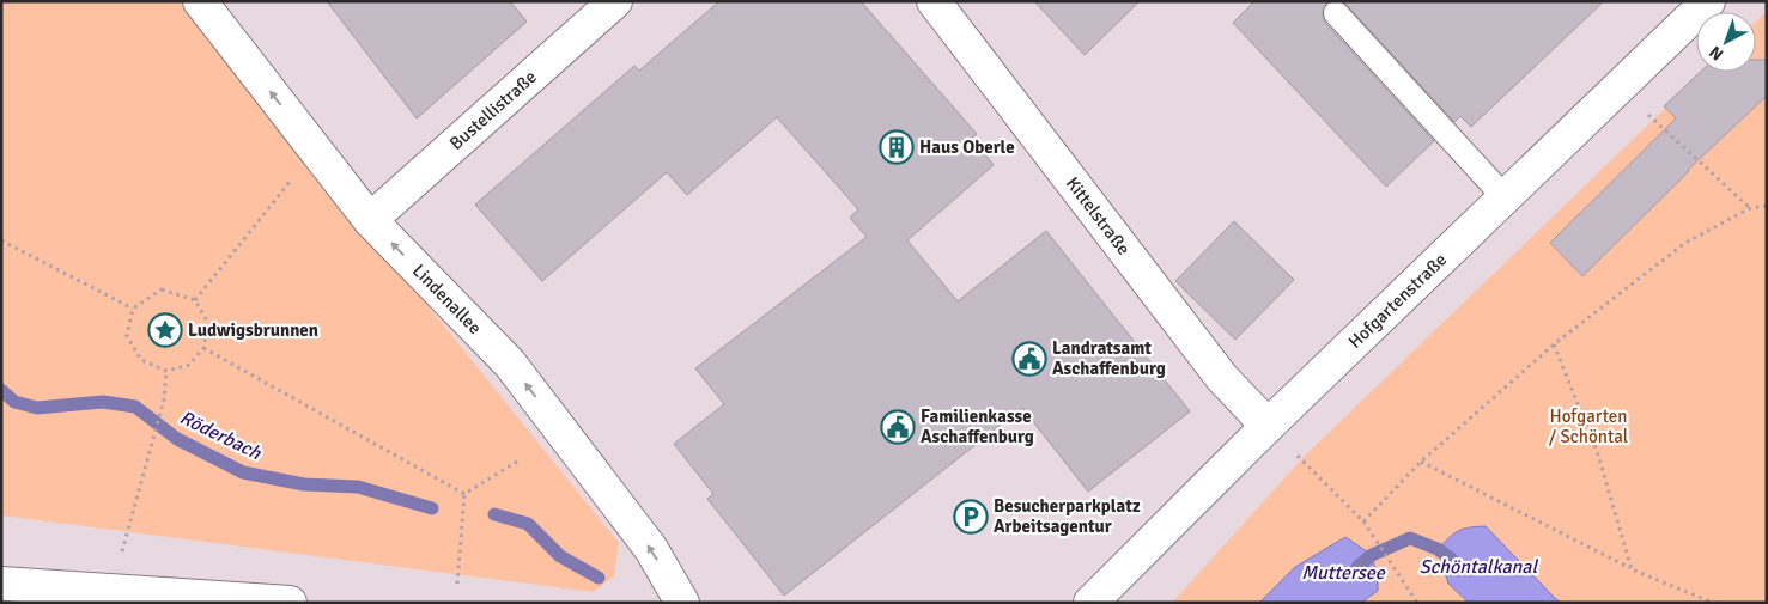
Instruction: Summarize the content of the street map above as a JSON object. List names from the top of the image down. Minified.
{"streets":{"street":["Bustellistraße","Kittelstraße","Lindenallee","Hofgartenstraße"]},"crossings":[["Bustellistraße","Lindenallee"],["Kittelstraße","Hofgartenstraße"]],"one_way":["Lindenallee"],"water":["Röderbach","Schöntalkanal","Muttersee"],"parks":["Hofgarten / Schöntal"],"places":{"building":["Haus Oberle"],"place":["Ludwigsbrunnen"],"public building":["Landratsamt Aschaffenburg","Familienkasse Aschaffenburg"],"parking":["Besucherparkplatz Arbeitsagentur"]},"north":"bottom left"}
